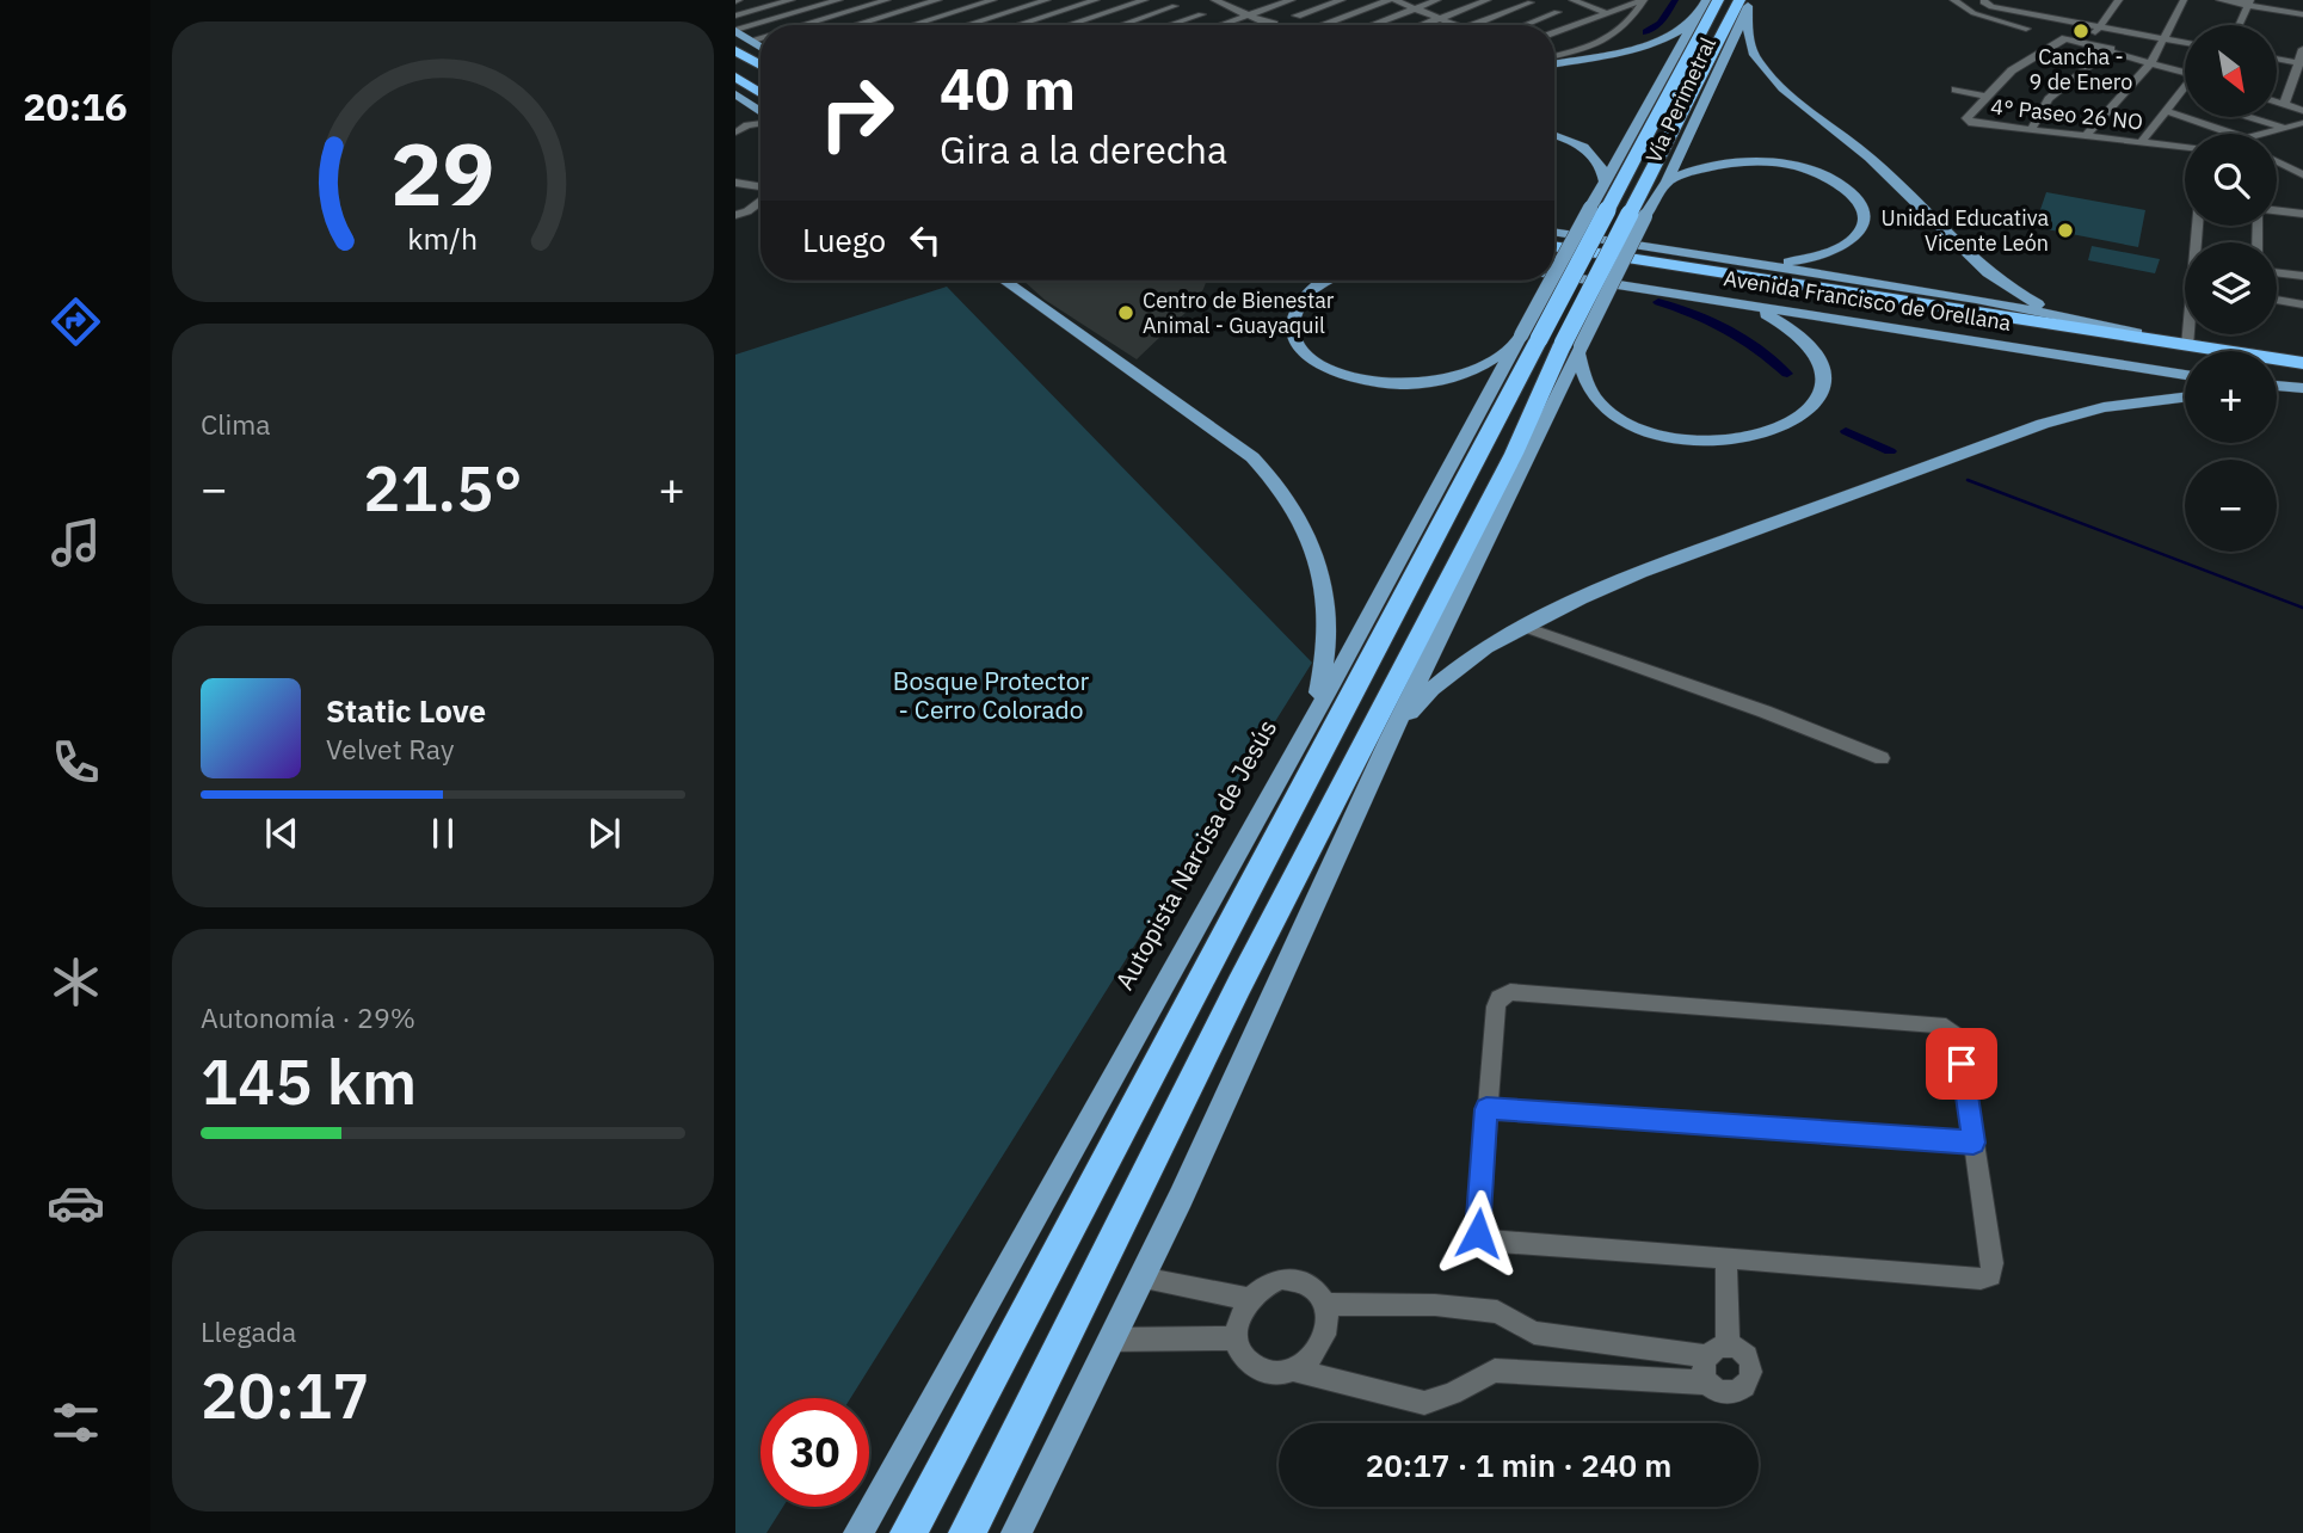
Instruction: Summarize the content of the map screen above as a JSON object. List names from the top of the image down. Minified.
{"streets":{"highway":["Vía Perimetral","Avenida Francisco de Orellana","Autopista Narcisa de Jesús"],"street":["4° Paseo 26 NO"]},"crossings":[["Vía Perimetral","Autopista Narcisa de Jesús"]],"parks":["Bosque Protector - Cerro Colorado"],"places":["Cancha - 9 de Enero","Unidad Educativa Vicente León","Centro de Bienestar Animal - Guayaquil"],"north":"bottom right","page":{"tabs":"20:16","map_buttons":["+","−"],"turn":["40 m","Gira a la derecha"],"then":"Luego","tile":["Clima",["Autonomía · 29%","145 km"],["Llegada","20:17"]],"heat":["−","21.5°","+"],"song":["Static Love","Velvet Ray"],"limit":"30","trip":"20:17 · 1 min · 240 m","gauge":["29","km/h"]}}
